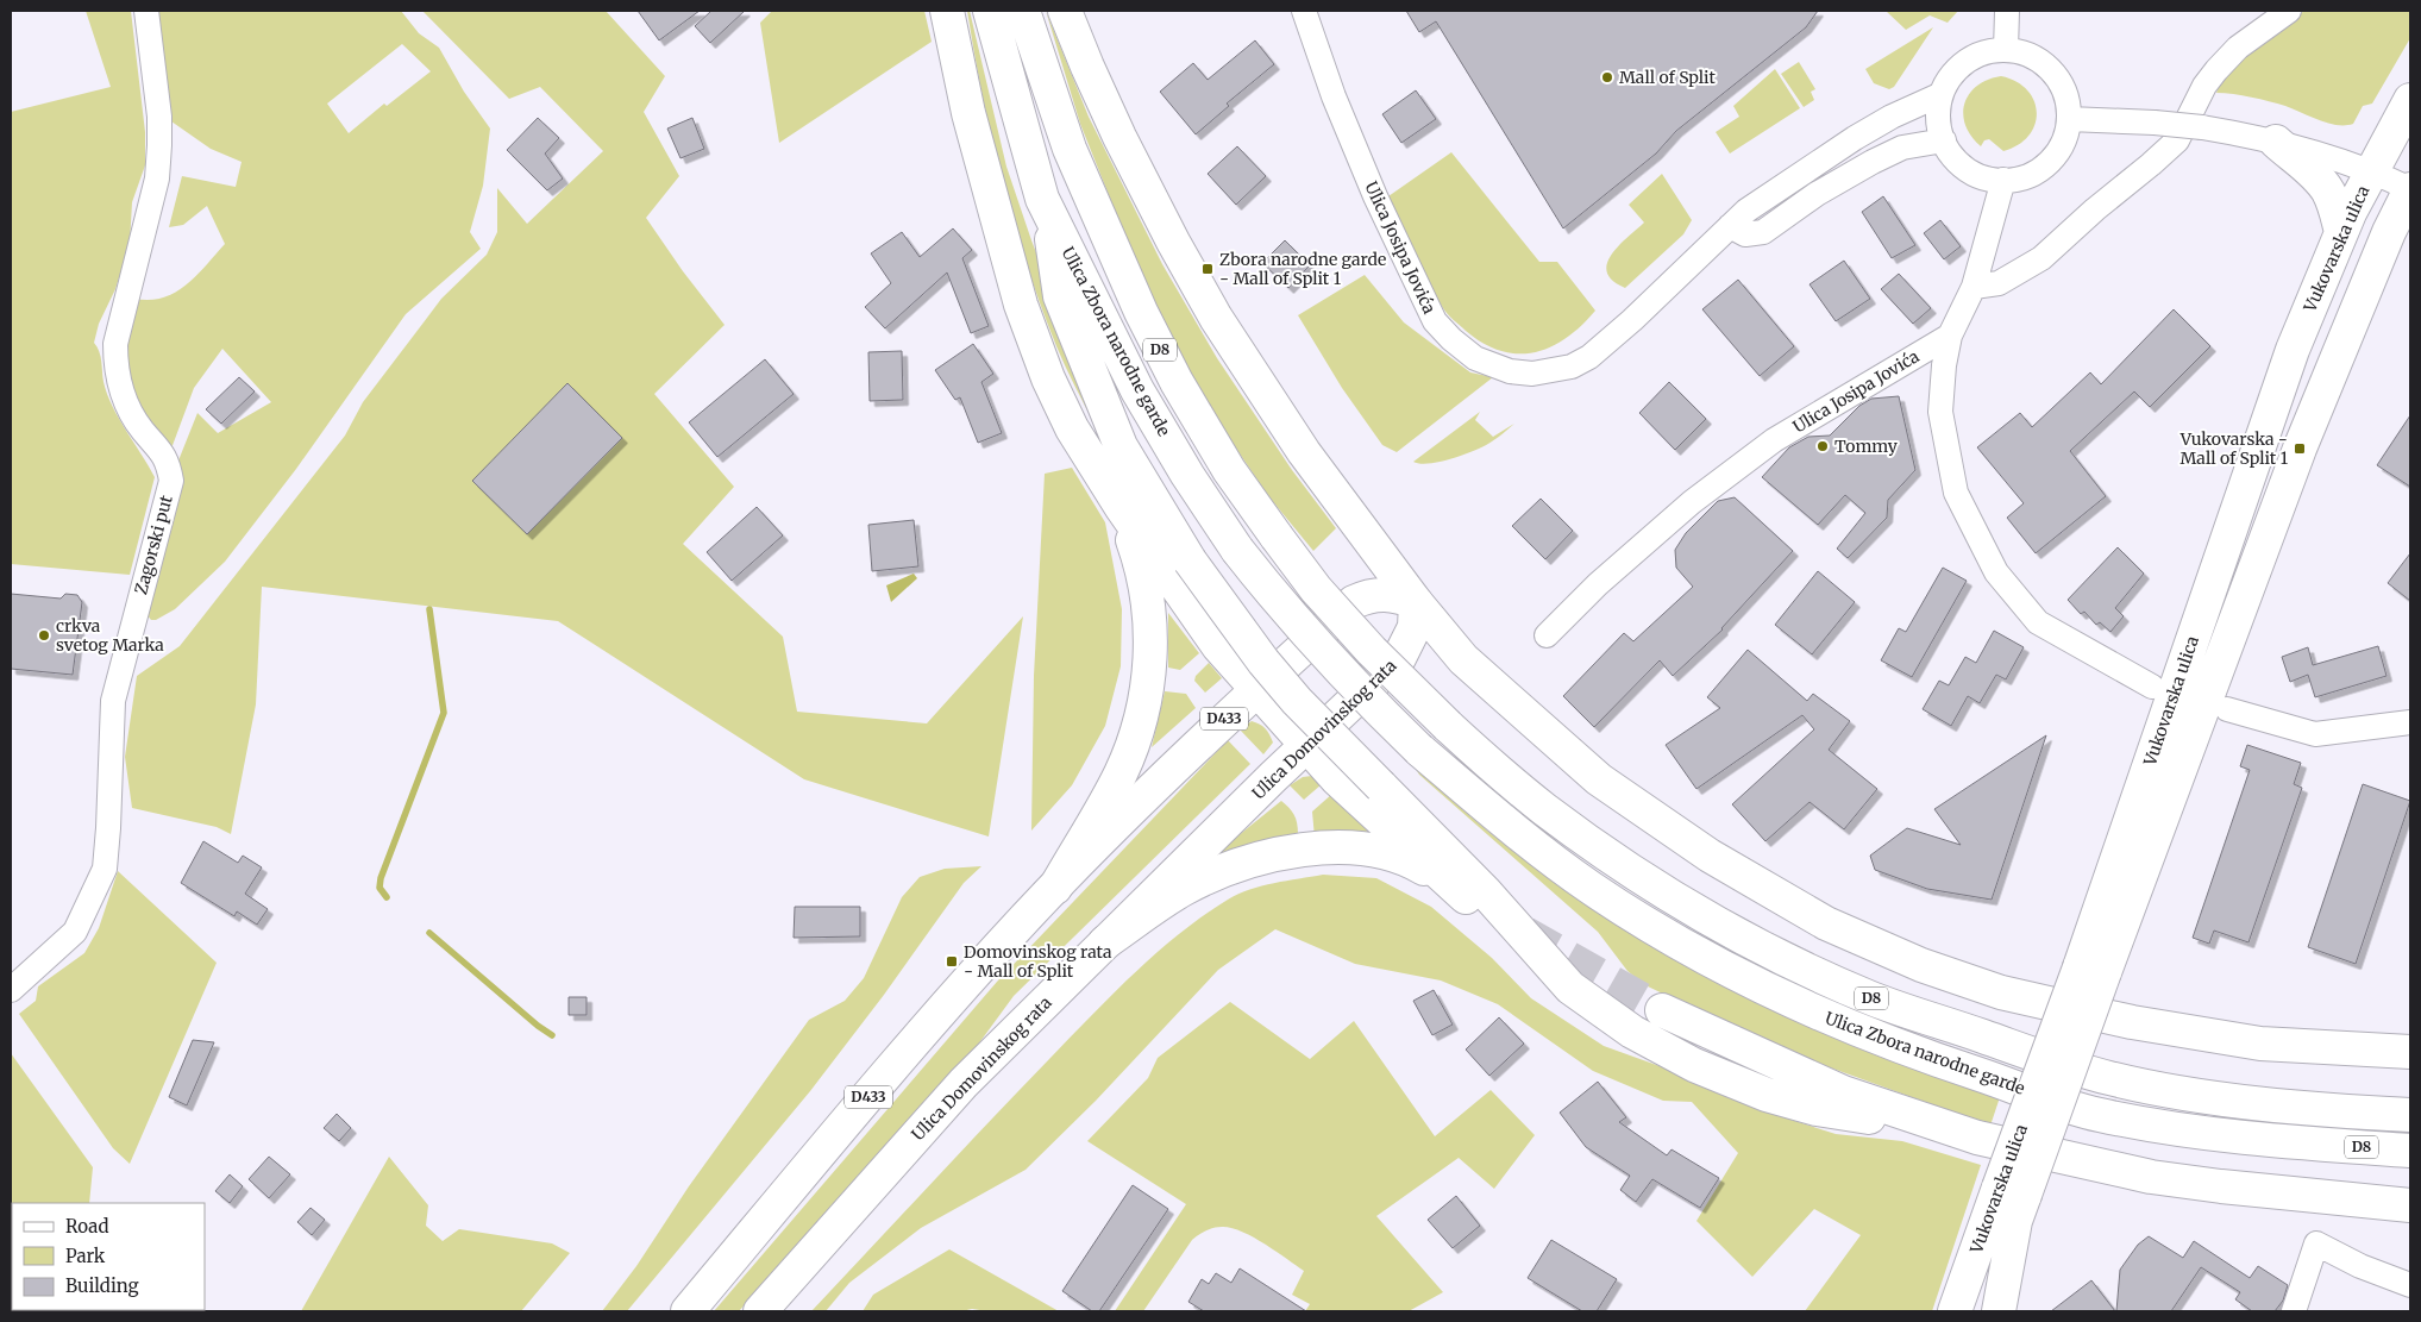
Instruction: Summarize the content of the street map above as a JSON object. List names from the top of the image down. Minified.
{"streets":{"main road":["Vukovarska ulica","Ulica Zbora narodne garde","D8","D433","Ulica Domovinskog rata"],"street":["Ulica Josipa Jovića","Zagorski put"]},"crossings":[["D433","Ulica Domovinskog rata"]],"places":{"other":["Mall of Split","Tommy","crkva svetog Marka"],"transit":["Zbora narodne garde - Mall of Split 1","Vukovarska - Mall of Split 1","Domovinskog rata - Mall of Split"]},"legend":["Road","Park","Building"]}
